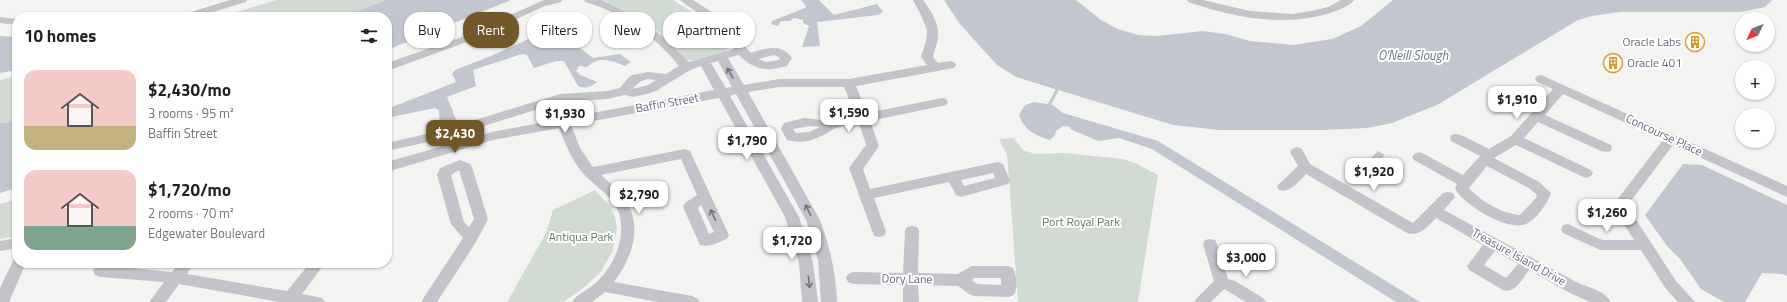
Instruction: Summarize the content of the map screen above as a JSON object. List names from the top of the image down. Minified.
{"streets":{"street":["Baffin Street","Concourse Place","Treasure Island Drive","Dory Lane"]},"water":["O'Neill Slough"],"parks":["Port Royal Park","Antiqua Park"],"places":{"building":["Oracle Labs","Oracle 401"]},"north":"bottom left","page":{"map_buttons":["+","−"],"chip":["Buy","Rent","Filters","New","Apartment"],"heading":"10 homes","list":[{"name":"$2,430/mo","note":"3 rooms · 95 m² · Baffin Street"},{"name":"$1,720/mo","note":"2 rooms · 70 m² · Edgewater Boulevard"}],"price":["$1,910","$1,590","$1,930","$2,430","$1,790","$1,920","$2,790","$1,260","$1,720","$3,000"]}}
